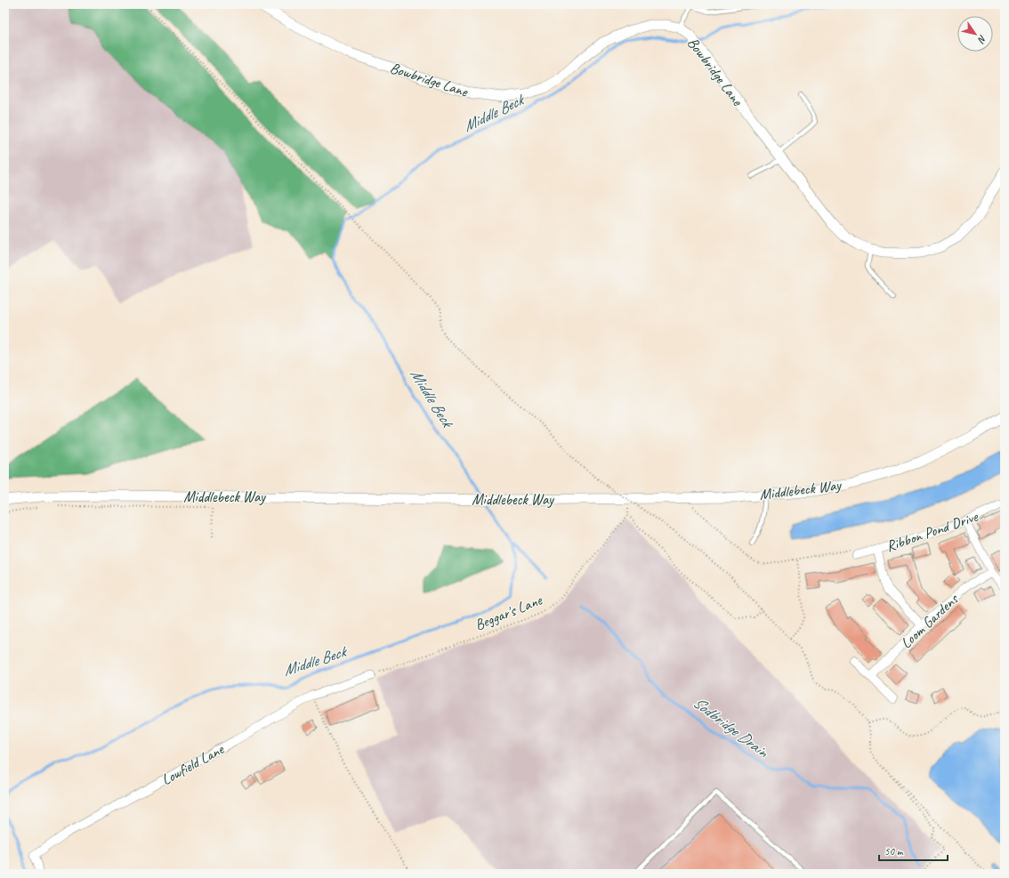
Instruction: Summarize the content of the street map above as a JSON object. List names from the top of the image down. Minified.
{"streets":{"street":["Bowbridge Lane","Middlebeck Way","Ribbon Pond Drive","Loom Gardens","Lowfield Lane"],"path":["Beggar's Lane"]},"crossings":[["Beggar's Lane","Lowfield Lane"]],"water":["Middle Beck","Sodbridge Drain"],"scale_bar":"50 m","north":"bottom right"}
